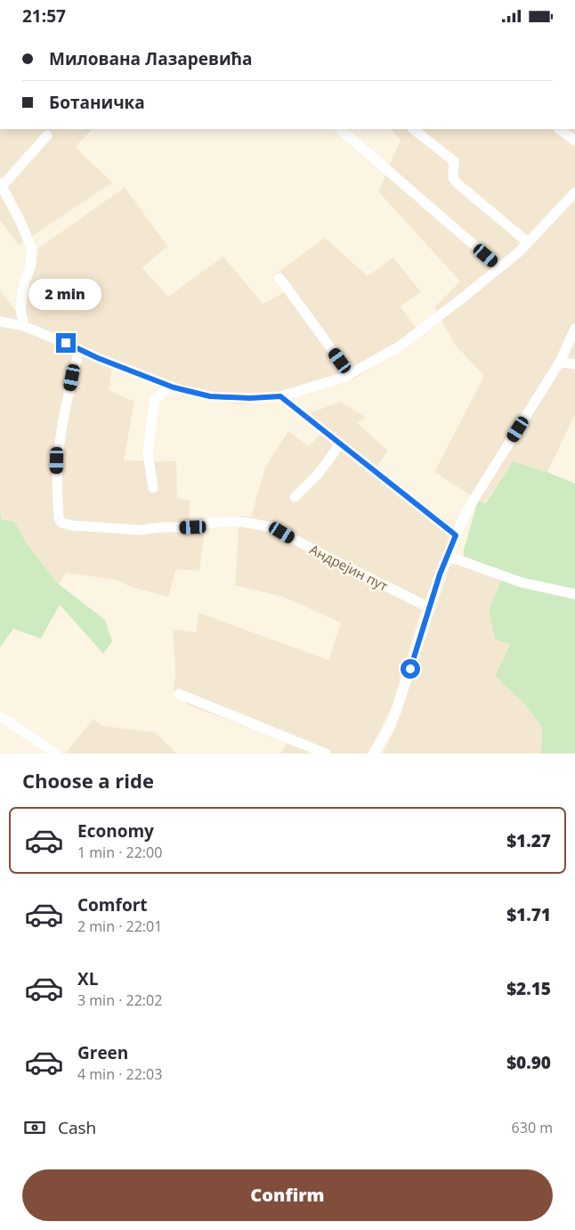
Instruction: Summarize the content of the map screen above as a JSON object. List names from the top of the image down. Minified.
{"streets":{"street":["Андрејин пут"]},"page":{"status":"21:57","banner":["Милована Лазаревића","Ботаничка"],"bubble":"2 min","heading":"Choose a ride","list":[{"name":"Economy","note":"1 min · 22:00","value":"$1.27"},{"name":"Comfort","note":"2 min · 22:01","value":"$1.71"},{"name":"XL","note":"3 min · 22:02","value":"$2.15"},{"name":"Green","note":"4 min · 22:03","value":"$0.90"}],"pay":["Cash","630 m"],"buttons":"Confirm"}}
